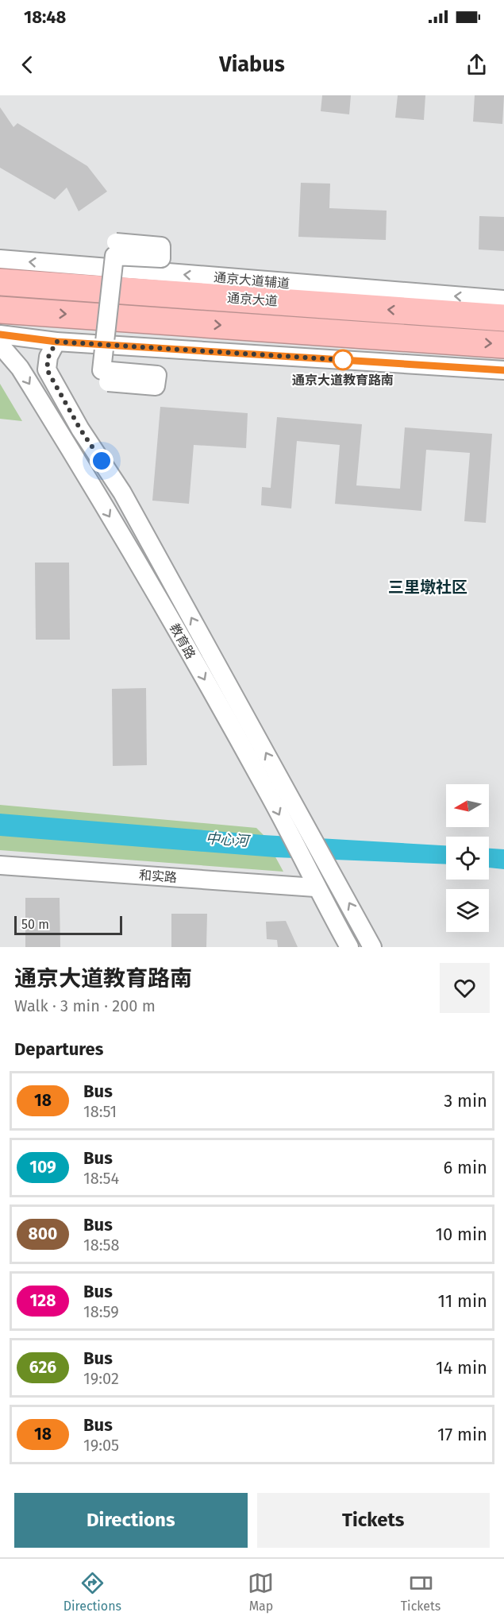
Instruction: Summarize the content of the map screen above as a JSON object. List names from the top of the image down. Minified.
{"streets":{"highway":["通京大道"],"street":["通京大道辅道","教育路","和实路"]},"crossings":[["教育路","和实路"]],"districts":["三里墩社区"],"water":["中心河"],"places":["通京大道教育路南"],"lines":["bus line 18"],"scale_bar":"50 m","north":"left","page":{"status":"18:48","header":"Viabus","scale":"50 m","heading":[["通京大道教育路南","Walk · 3 min · 200 m"],"Departures"],"list":[{"mark":"18","name":"Bus","note":"18:51","value":"3 min"},{"mark":"109","name":"Bus","note":"18:54","value":"6 min"},{"mark":"800","name":"Bus","note":"18:58","value":"10 min"},{"mark":"128","name":"Bus","note":"18:59","value":"11 min"},{"mark":"626","name":"Bus","note":"19:02","value":"14 min"},{"mark":"18","name":"Bus","note":"19:05","value":"17 min"}],"buttons":["Directions","Tickets"],"tabs":["Directions","Map","Tickets"]}}
